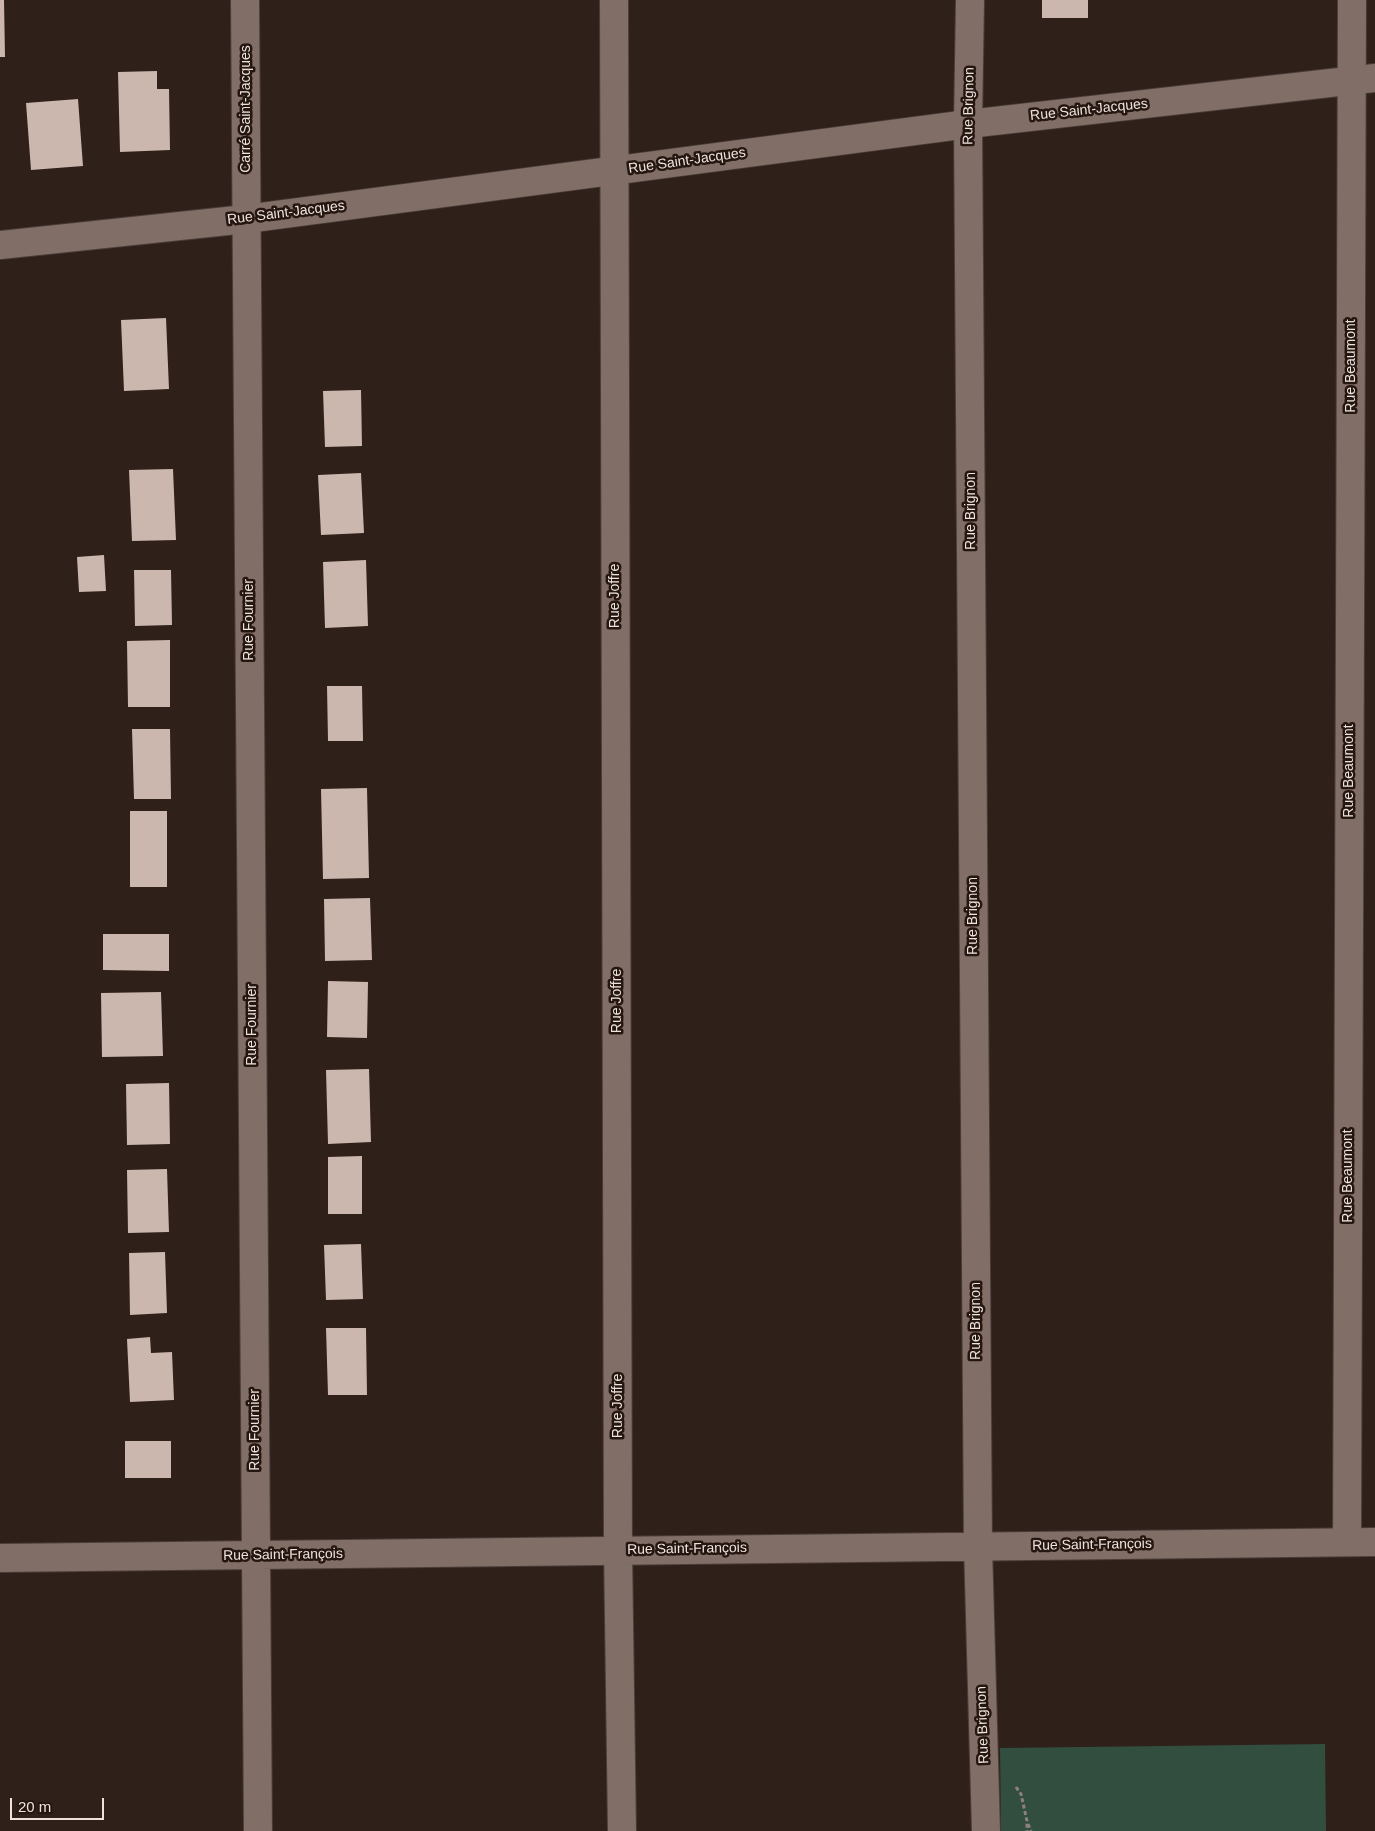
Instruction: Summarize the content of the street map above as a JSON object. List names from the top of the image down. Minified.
{"streets":{"street":["Rue Brignon","Carré Saint-Jacques","Rue Saint-Jacques","Rue Beaumont","Rue Joffre","Rue Fournier","Rue Saint-François"]},"crossings":[["Rue Brignon","Rue Saint-Jacques"],["Rue Brignon","Rue Saint-François"],["Carré Saint-Jacques","Rue Saint-Jacques"],["Carré Saint-Jacques","Rue Fournier"],["Rue Saint-Jacques","Rue Beaumont"],["Rue Saint-Jacques","Rue Joffre"],["Rue Saint-Jacques","Rue Fournier"],["Rue Beaumont","Rue Saint-François"],["Rue Joffre","Rue Saint-François"],["Rue Fournier","Rue Saint-François"]],"scale_bar":"20 m"}
